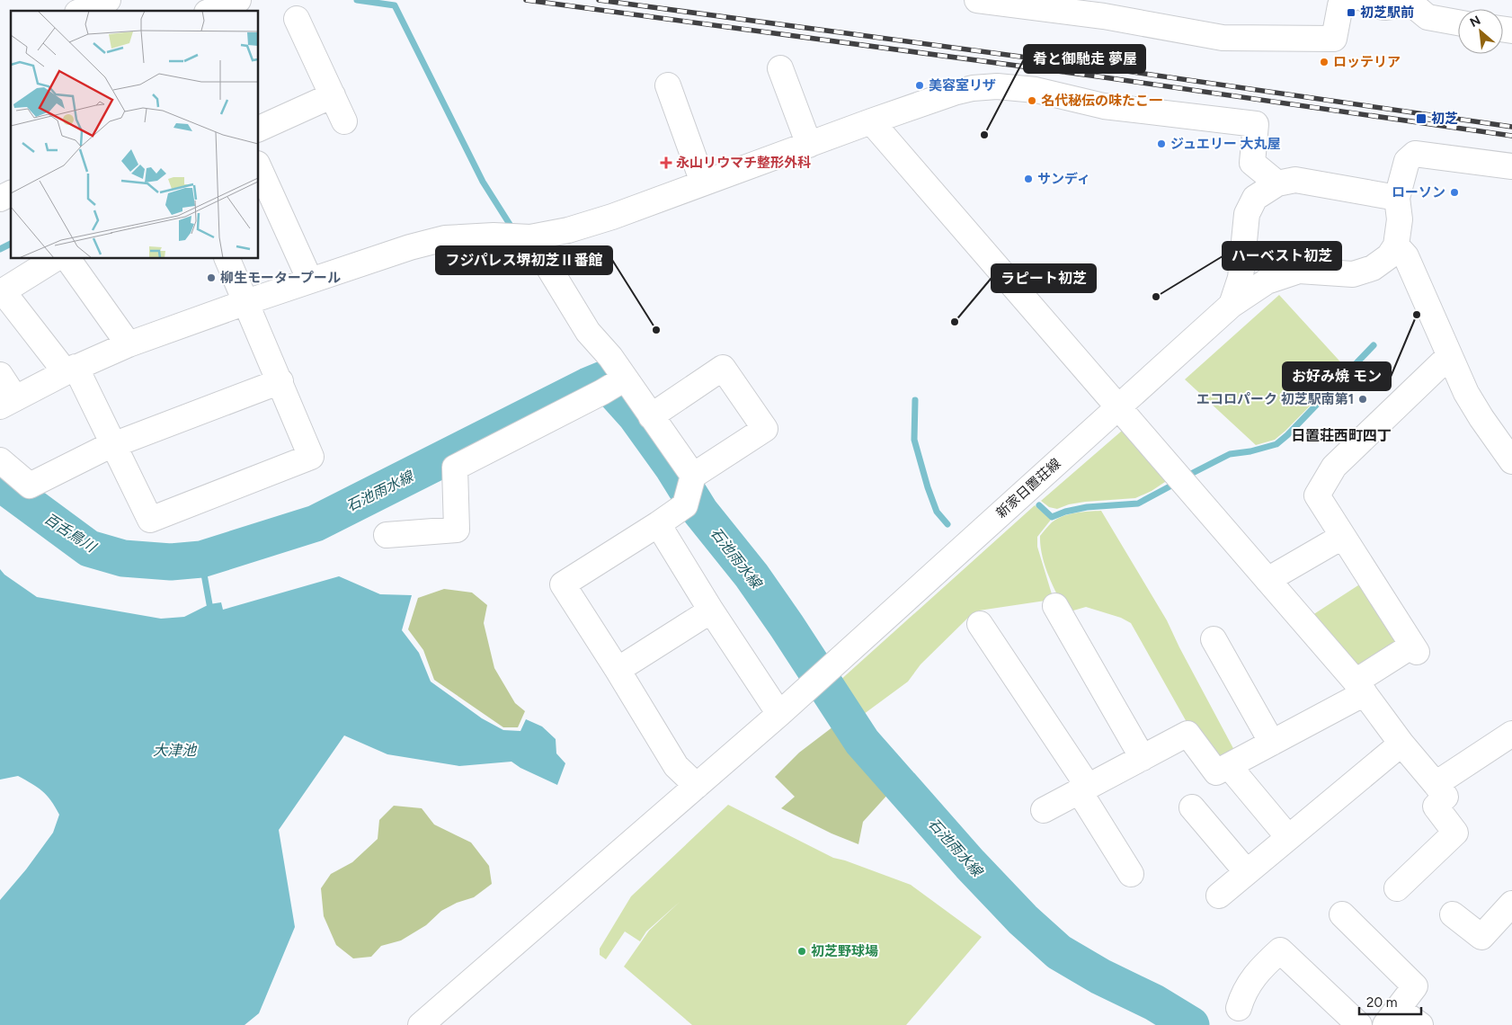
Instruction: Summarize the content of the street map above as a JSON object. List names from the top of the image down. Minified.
{"streets":{"street":["新家日置荘線"]},"districts":["日置荘西町四丁"],"water":["石池雨水線","百舌鳥川","大津池"],"places":{"transit":["初芝駅前","初芝"],"other":["ロッテリア","美容室リザ","名代秘伝の味たこ一","肴と御馳走 夢屋","ジュエリー 大丸屋","サンディ","ローソン","柳生モータープール","ハーベスト初芝","お好み焼 モン","ラピート初芝","フジパレス堺初芝Ⅱ番館","エコロパーク 初芝駅南第1","初芝野球場"],"health":["永山リウマチ整形外科"]},"scale_bar":"20 m","north":"top left"}
